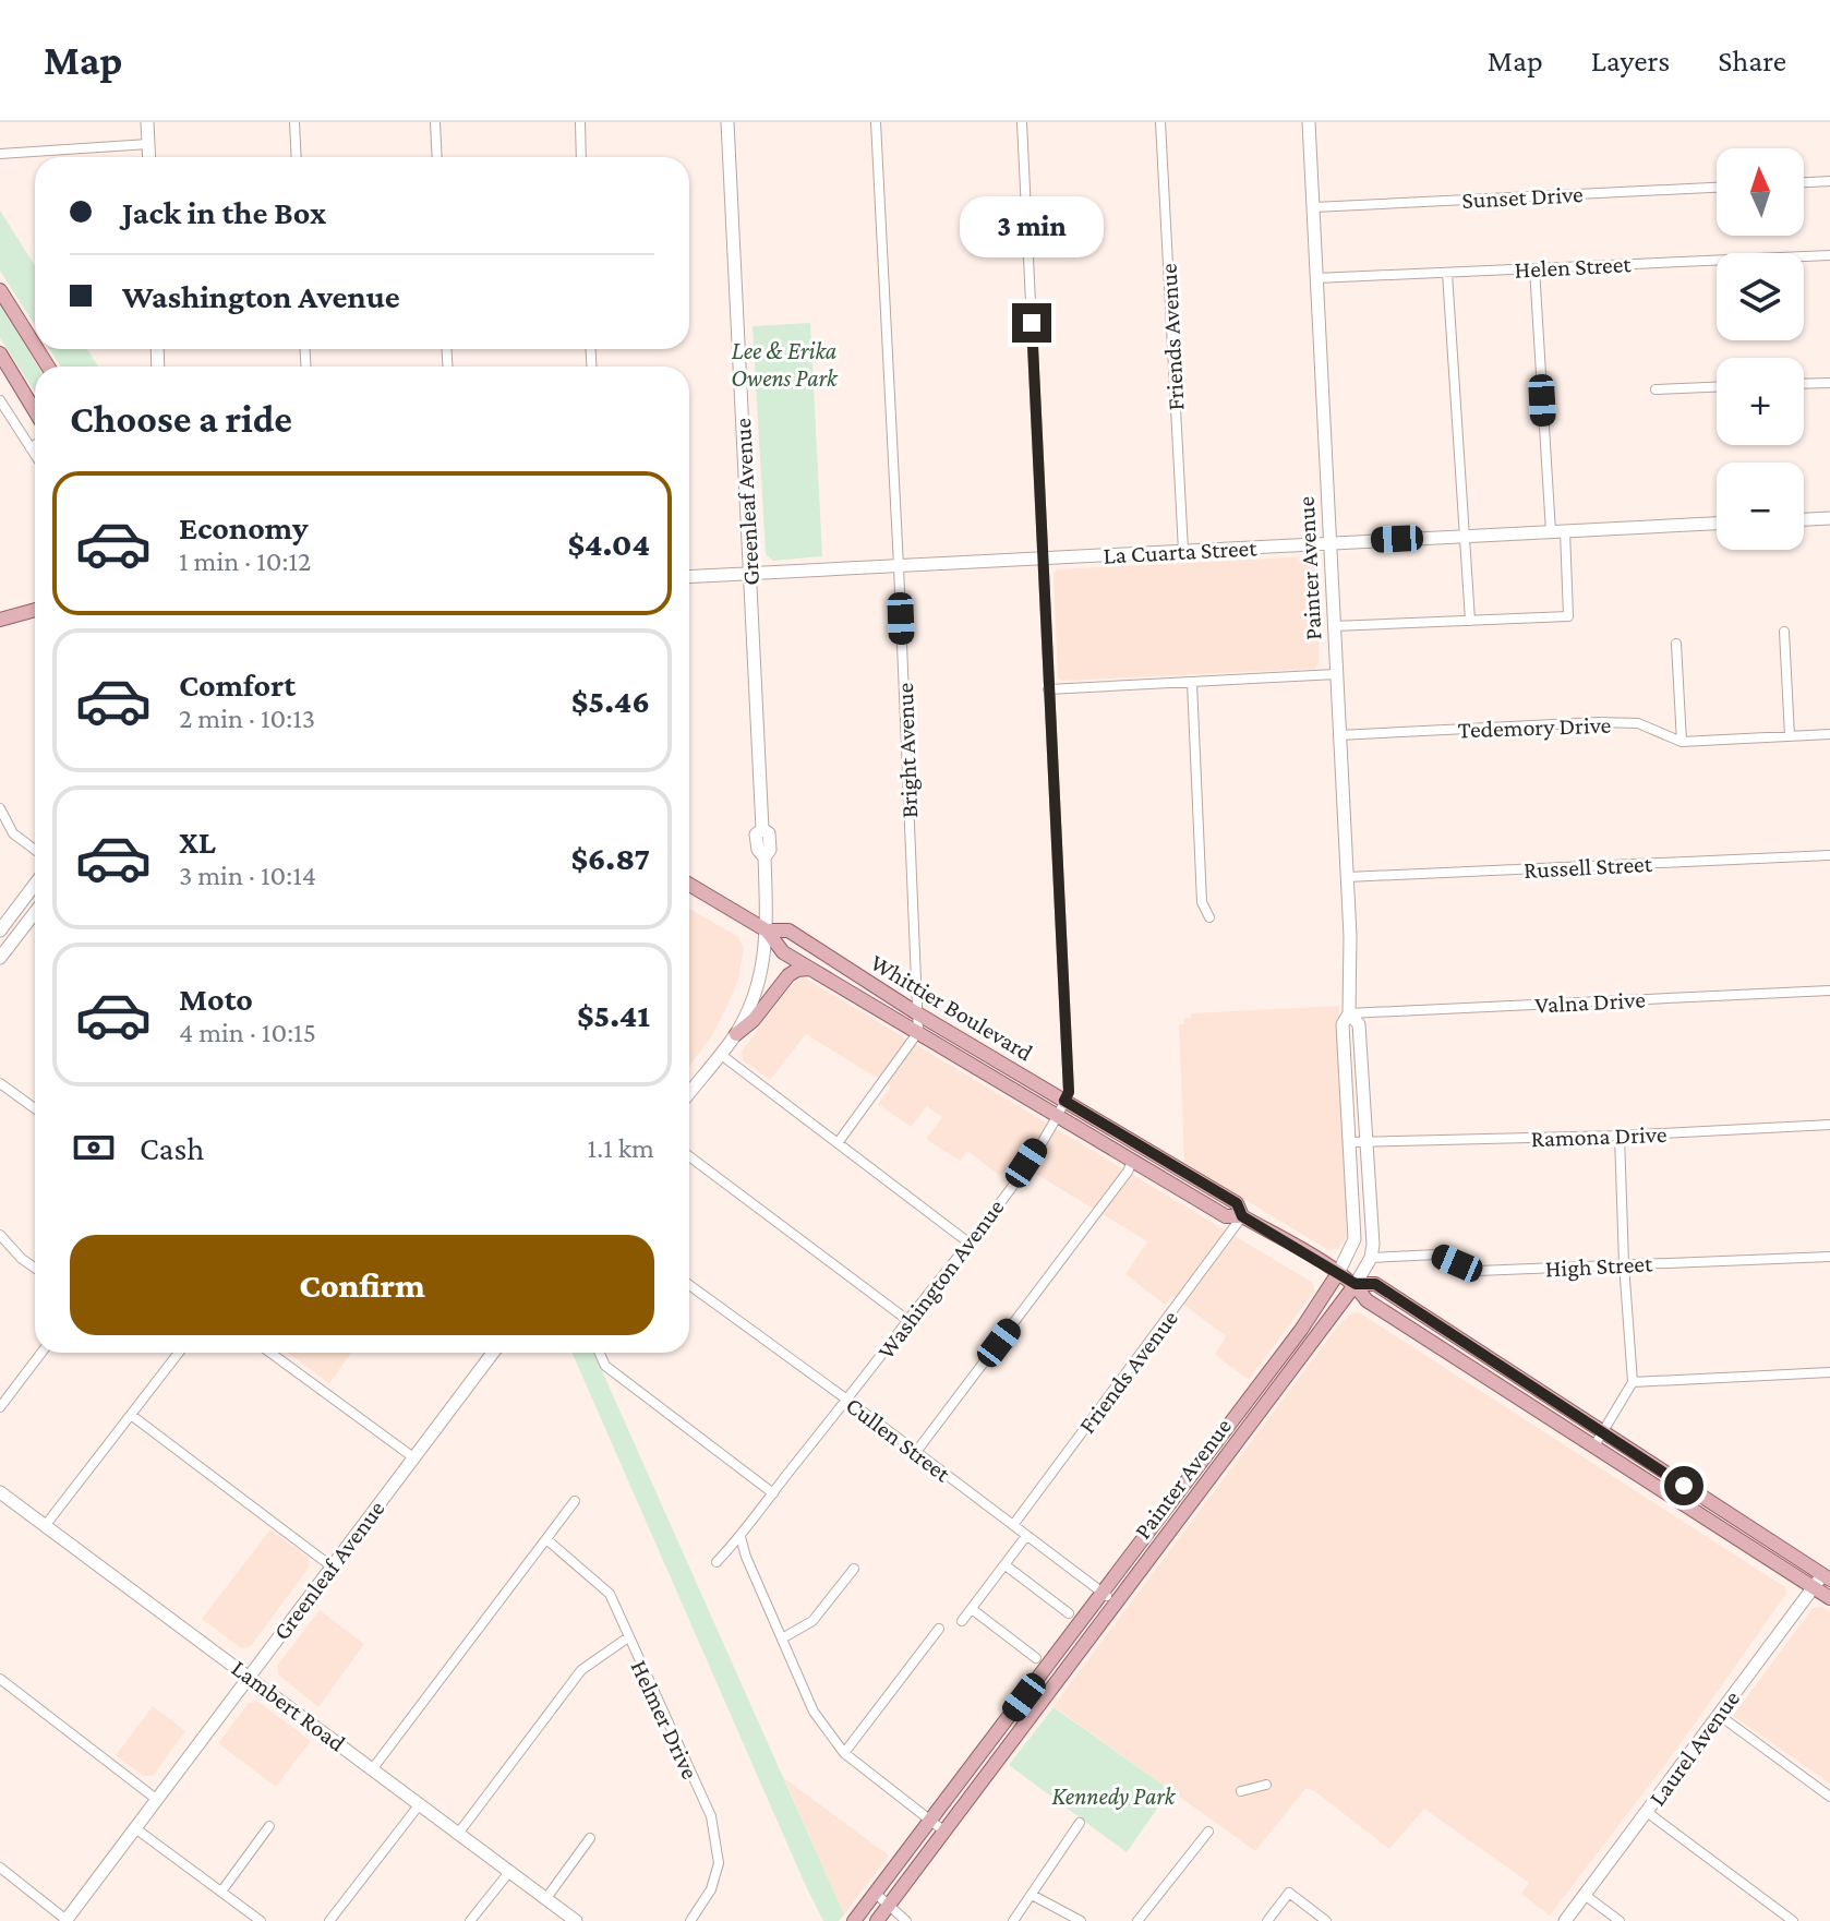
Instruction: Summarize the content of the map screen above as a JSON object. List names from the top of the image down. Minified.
{"streets":{"main road":["Painter Avenue","Whittier Boulevard"],"street":["Sunset Drive","Helen Street","Friends Avenue","Greenleaf Avenue","La Cuarta Street","Tedemory Drive","Bright Avenue","Russell Street","Valna Drive","Ramona Drive","High Street","Washington Avenue","Cullen Street","Lambert Road","Helmer Drive","Laurel Avenue"]},"crossings":[["Sunset Drive","Painter Avenue"],["Helen Street","Painter Avenue"],["Friends Avenue","La Cuarta Street"],["Friends Avenue","Whittier Boulevard"],["Friends Avenue","Cullen Street"],["Greenleaf Avenue","La Cuarta Street"],["Greenleaf Avenue","Whittier Boulevard"],["Greenleaf Avenue","Lambert Road"],["La Cuarta Street","Painter Avenue"],["La Cuarta Street","Bright Avenue"],["La Cuarta Street","Washington Avenue"],["Painter Avenue","Tedemory Drive"],["Painter Avenue","Russell Street"],["Painter Avenue","Valna Drive"],["Painter Avenue","Whittier Boulevard"],["Painter Avenue","Ramona Drive"],["Painter Avenue","High Street"],["Painter Avenue","Cullen Street"],["Bright Avenue","Whittier Boulevard"],["Whittier Boulevard","Washington Avenue"],["Whittier Boulevard","Laurel Avenue"],["Washington Avenue","Cullen Street"]],"parks":["Lee & Erika Owens Park","Kennedy Park"],"north":"top","page":{"header":"Map","nav":["Map","Layers","Share"],"map_buttons":["+","−"],"banner":["Jack in the Box","Washington Avenue"],"bubble":"3 min","heading":"Choose a ride","list":[{"name":"Economy","note":"1 min · 10:12","value":"$4.04"},{"name":"Comfort","note":"2 min · 10:13","value":"$5.46"},{"name":"XL","note":"3 min · 10:14","value":"$6.87"},{"name":"Moto","note":"4 min · 10:15","value":"$5.41"}],"pay":["Cash","1.1 km"],"buttons":"Confirm"}}
